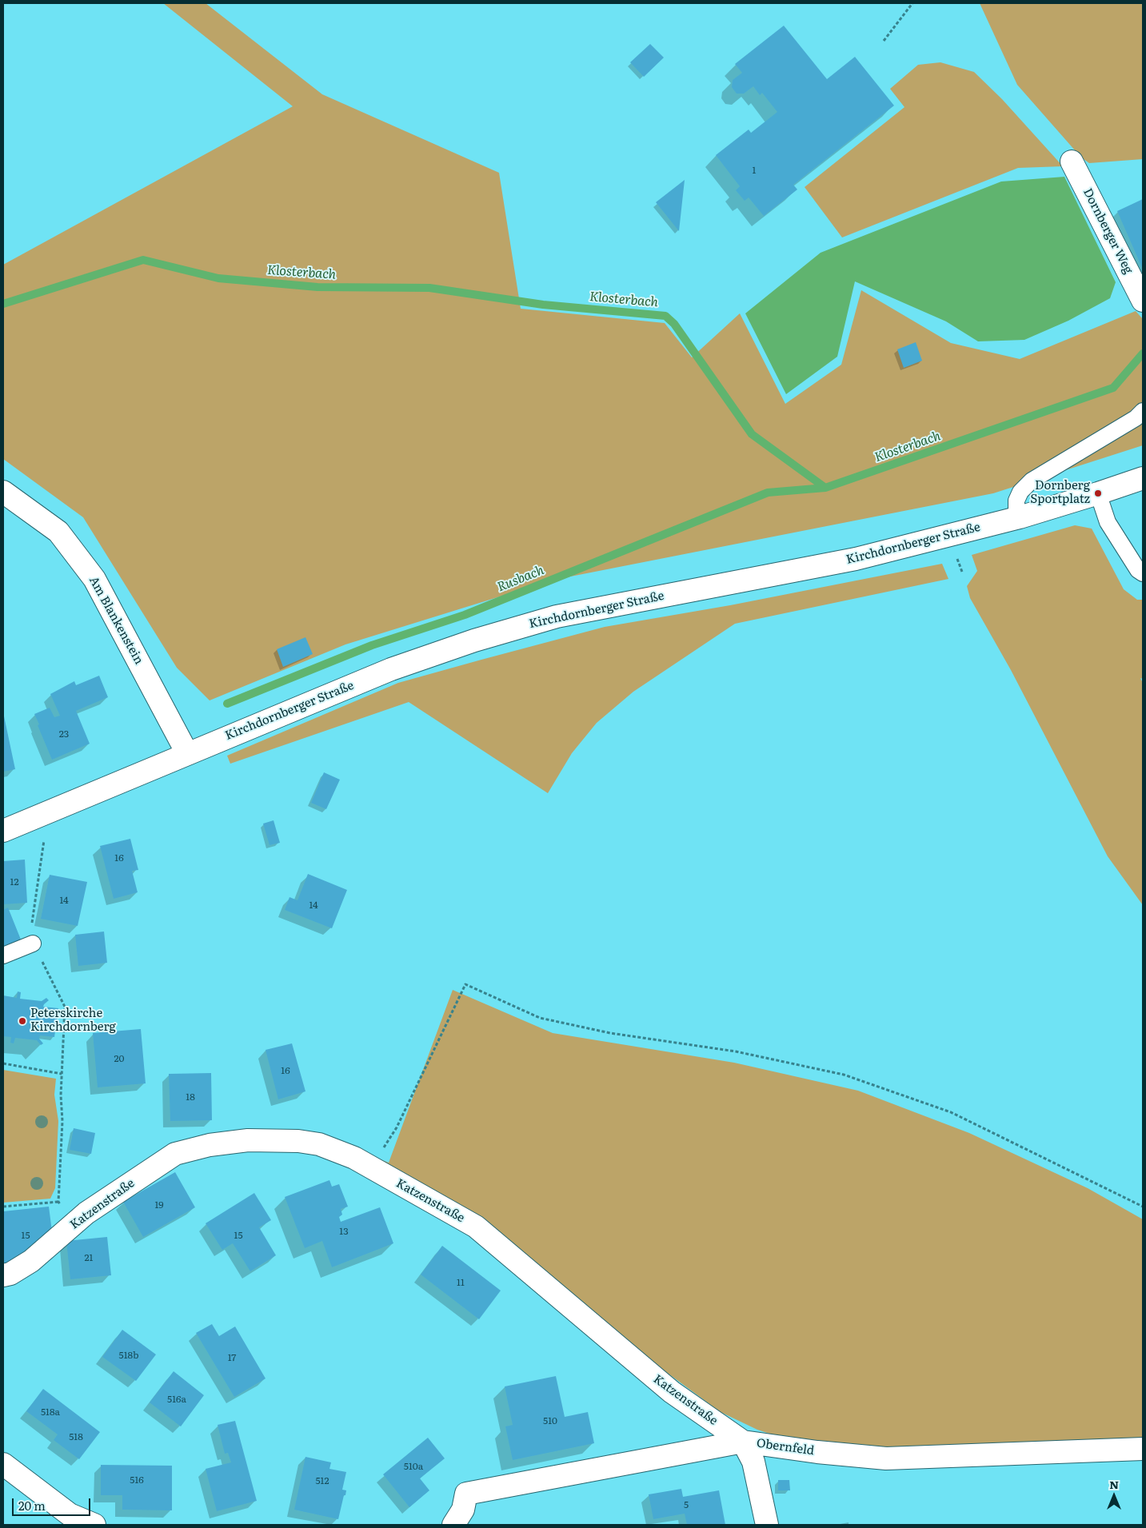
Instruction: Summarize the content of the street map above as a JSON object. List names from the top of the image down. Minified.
{"streets":{"street":["Dornberger Weg","Kirchdornberger Straße","Am Blankenstein","Katzenstraße","Obernfeld"]},"crossings":[["Kirchdornberger Straße","Am Blankenstein"],["Katzenstraße","Obernfeld"]],"water":["Klosterbach","Rusbach"],"places":["Dornberg Sportplatz","Peterskirche Kirchdornberg"],"house_numbers":["1","23","16","12","14","14","20","16","18","19","13","15","15","21","11","518b","17","516a","518a","510","518","510a","516","512","5"],"scale_bar":"20 m","north":"top"}
